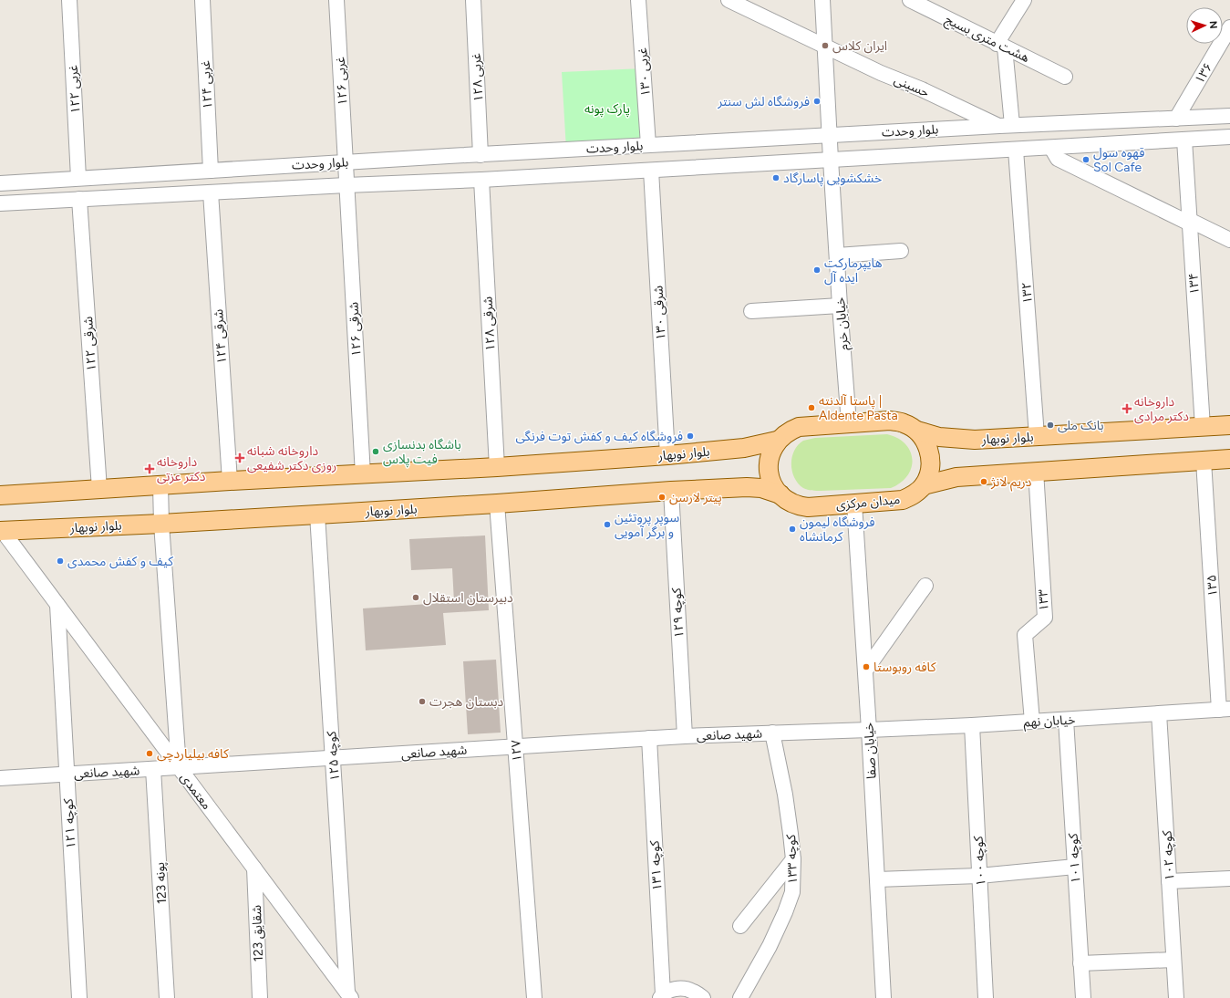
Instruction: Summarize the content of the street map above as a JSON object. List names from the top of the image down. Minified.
{"streets":{"main road":["بلوار نوبهار","میدان مرکزی"],"street":["هشت متری بسیج","۱۳۰ غربی","۱۳۶","۱۲۸ غربی","۱۲۶ غربی","۱۲۴ غربی","حسینی","۱۲۲ غربی","بلوار وحدت","۱۳۴","۱۳۲","۱۳۰ شرقی","۱۲۸ شرقی","خیابان خرم","۱۲۶ شرقی","۱۲۴ شرقی","۱۲۲ شرقی","۱۳۵","۱۳۳","کوچه ۱۲۹","خیابان نهم","شهید صانعی","۱۲۷","خیابان صفا","کوچه ۱۲۵","معتمدی","کوچه ۱۲۱","کوچه ۱۰۲","کوچه ۱۰۱","کوچه ۱۳۳","کوچه ۱۰۰","کوچه ۱۳۱","123 پونه","123 شقایق"]},"crossings":[["۱۳۰ غربی","بلوار وحدت"],["۱۳۶","بلوار وحدت"],["۱۲۸ غربی","بلوار وحدت"],["۱۲۶ غربی","بلوار وحدت"],["۱۲۶ غربی","۱۲۶ شرقی"],["۱۲۴ غربی","بلوار وحدت"],["حسینی","بلوار وحدت"],["۱۲۲ غربی","بلوار وحدت"],["بلوار وحدت","۱۳۴"],["بلوار وحدت","۱۳۲"],["بلوار وحدت","۱۳۰ شرقی"],["بلوار وحدت","۱۲۸ شرقی"],["بلوار وحدت","خیابان خرم"],["بلوار وحدت","۱۲۶ شرقی"],["بلوار وحدت","۱۲۴ شرقی"],["بلوار وحدت","۱۲۲ شرقی"],["۱۳۴","بلوار نوبهار"],["۱۳۲","بلوار نوبهار"],["۱۳۰ شرقی","بلوار نوبهار"],["۱۲۸ شرقی","بلوار نوبهار"],["خیابان خرم","میدان مرکزی"],["۱۲۶ شرقی","بلوار نوبهار"],["۱۲۴ شرقی","بلوار نوبهار"],["۱۲۲ شرقی","بلوار نوبهار"],["بلوار نوبهار","میدان مرکزی"],["بلوار نوبهار","کوچه ۱۲۹"],["بلوار نوبهار","۱۲۷"],["بلوار نوبهار","کوچه ۱۲۵"],["بلوار نوبهار","معتمدی"],["میدان مرکزی","خیابان صفا"],["۱۳۵","خیابان نهم"],["۱۳۳","خیابان نهم"],["کوچه ۱۲۹","شهید صانعی"],["خیابان نهم","شهید صانعی"],["خیابان نهم","خیابان صفا"],["خیابان نهم","کوچه ۱۰۲"],["خیابان نهم","کوچه ۱۰۱"],["خیابان نهم","کوچه ۱۰۰"],["شهید صانعی","۱۲۷"],["شهید صانعی","خیابان صفا"],["شهید صانعی","کوچه ۱۲۵"],["شهید صانعی","معتمدی"],["شهید صانعی","کوچه ۱۲۱"],["شهید صانعی","کوچه ۱۳۳"],["شهید صانعی","کوچه ۱۳۱"],["شهید صانعی","123 پونه"],["کوچه ۱۲۵","معتمدی"],["معتمدی","کوچه ۱۲۱"],["معتمدی","123 شقایق"]],"parks":["پارک پونه"],"places":{"other":["ایران کلاس","فروشگاه لش سنتر","قهوه سول Sol Cafe","خشکشویی پاسارگاد","هایپرمارکت ایده آل","پاستا آلدنته | Aldente Pasta","بانک ملی","فروشگاه کیف و کفش توت فرنگی","باشگاه بدنسازی فیت پلاس","دریم لانژ","پیتر لارسن","سوپر پروتئین و برگر آمویی","فروشگاه لیمون کرمانشاه","کیف و کفش محمدی","دبیرستان استقلال","کافه روبوستا","دبستان هجرت","کافه بیلیاردچی"],"health":["داروخانه دکتر مرادی","داروخانه شبانه روزی دکتر شفیعی","داروخانه دکتر عزتی"]},"north":"right"}
